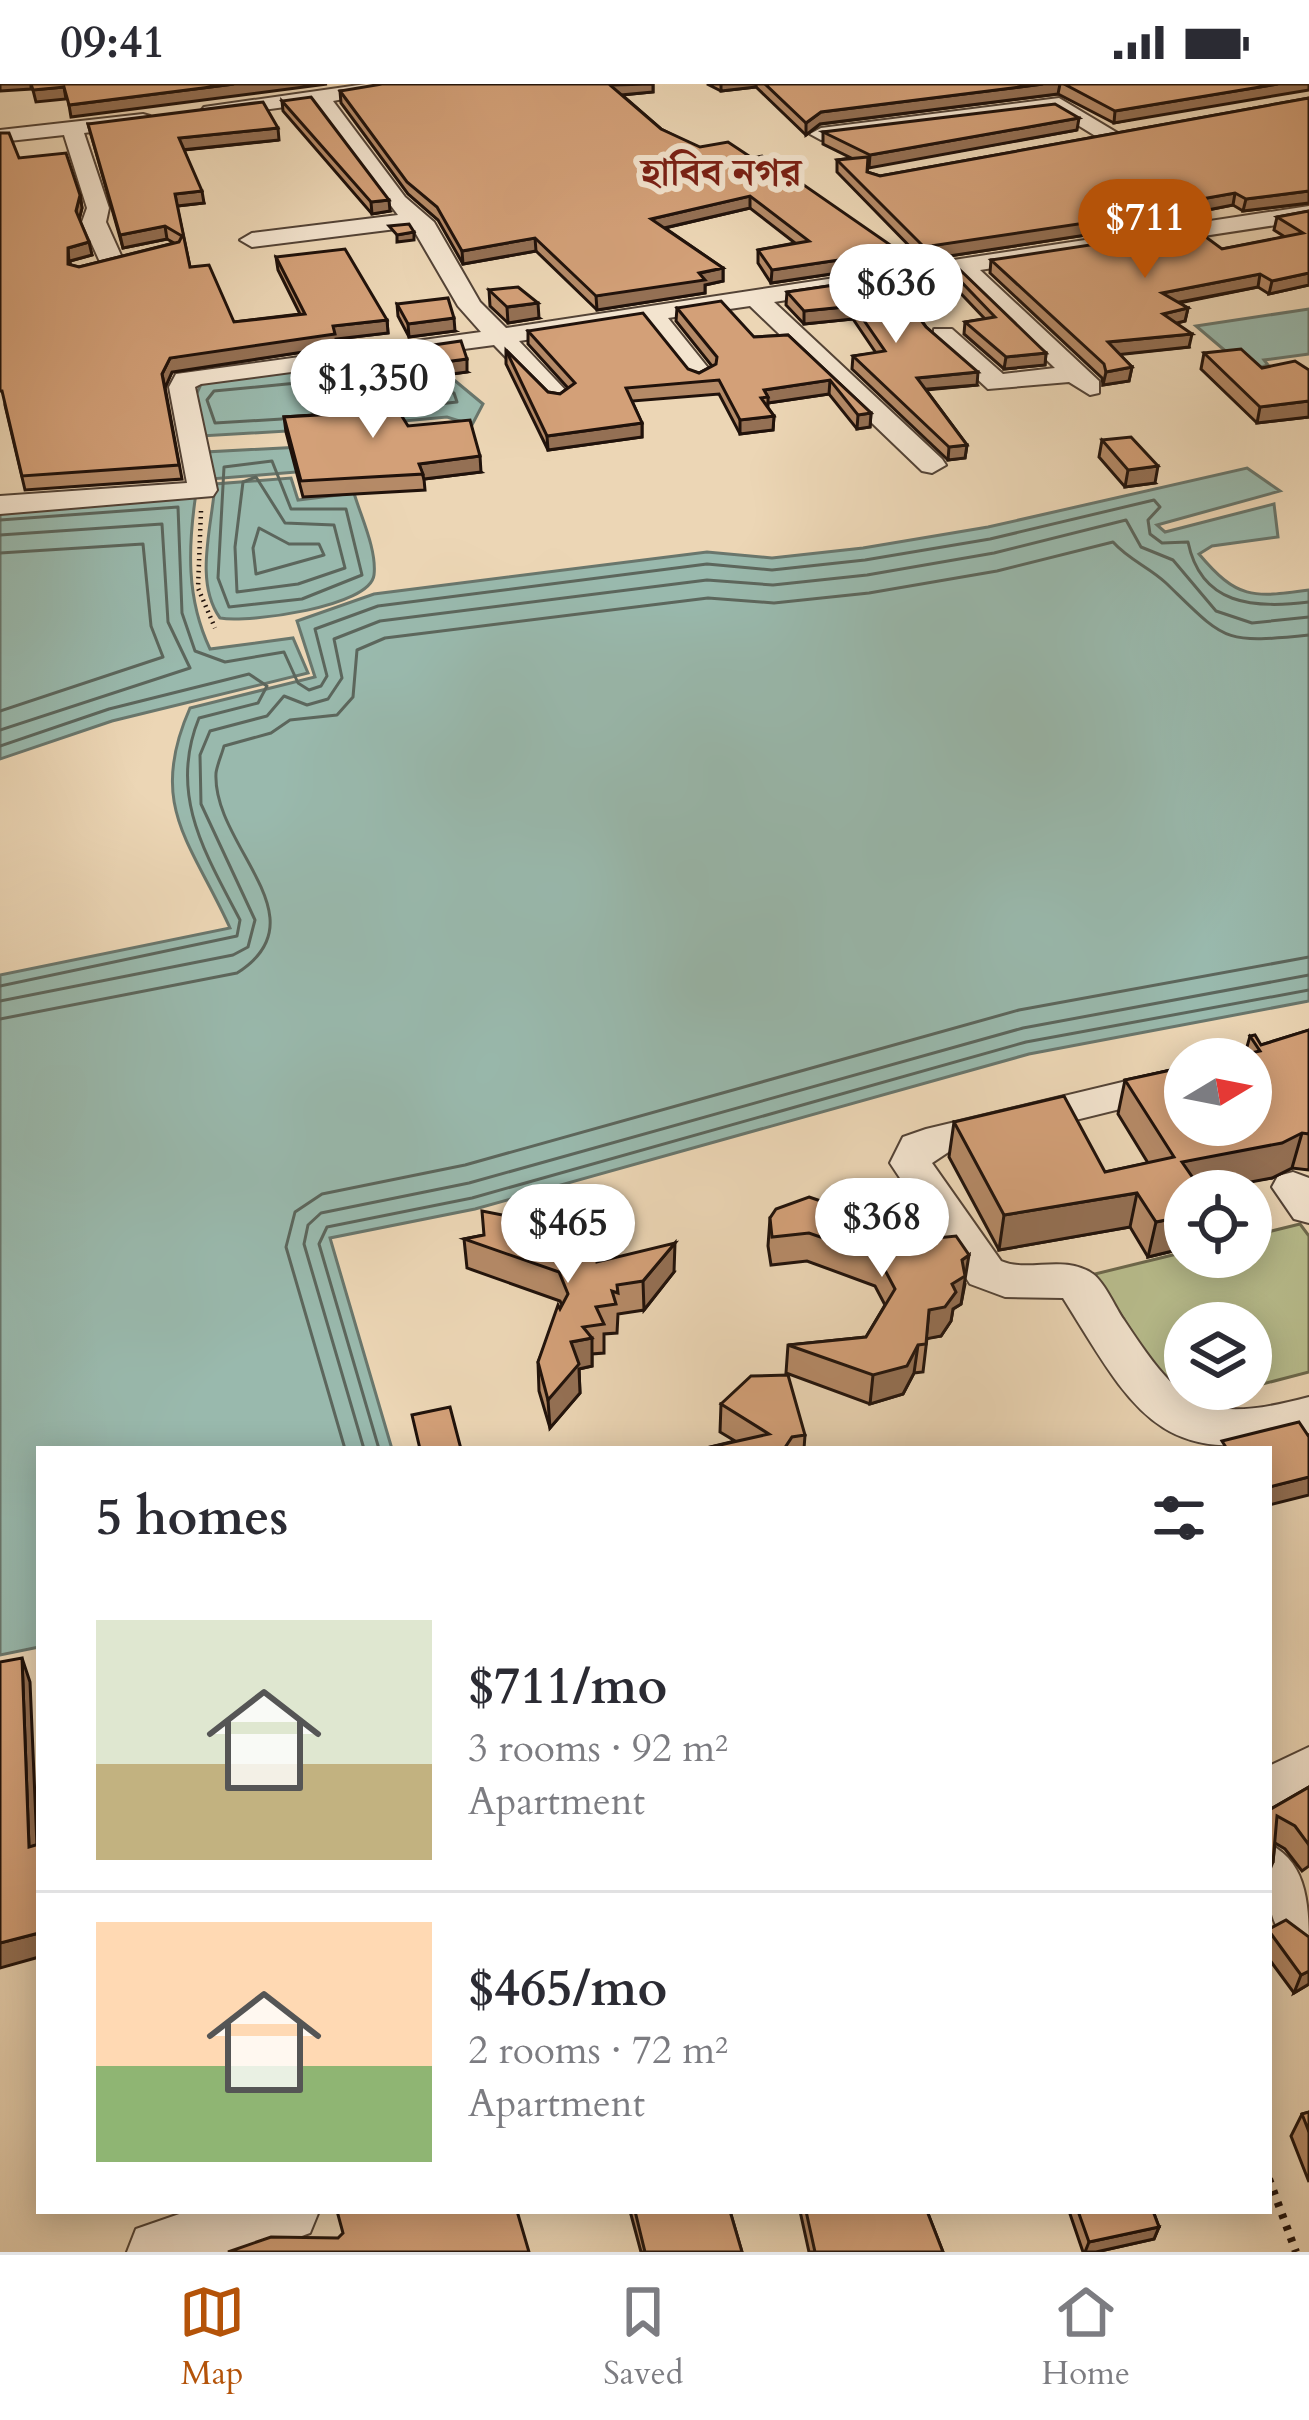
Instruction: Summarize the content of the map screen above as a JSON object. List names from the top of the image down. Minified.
{"districts":["হাবিব নগর"],"north":"right","page":{"status":"09:41","price":["$711","$636","$1,350","$368","$465"],"heading":"5 homes","list":[{"name":"$711/mo","note":"3 rooms · 92 m² · Apartment"},{"name":"$465/mo","note":"2 rooms · 72 m² · Apartment"}],"tabs":["Map","Saved","Home"]}}
